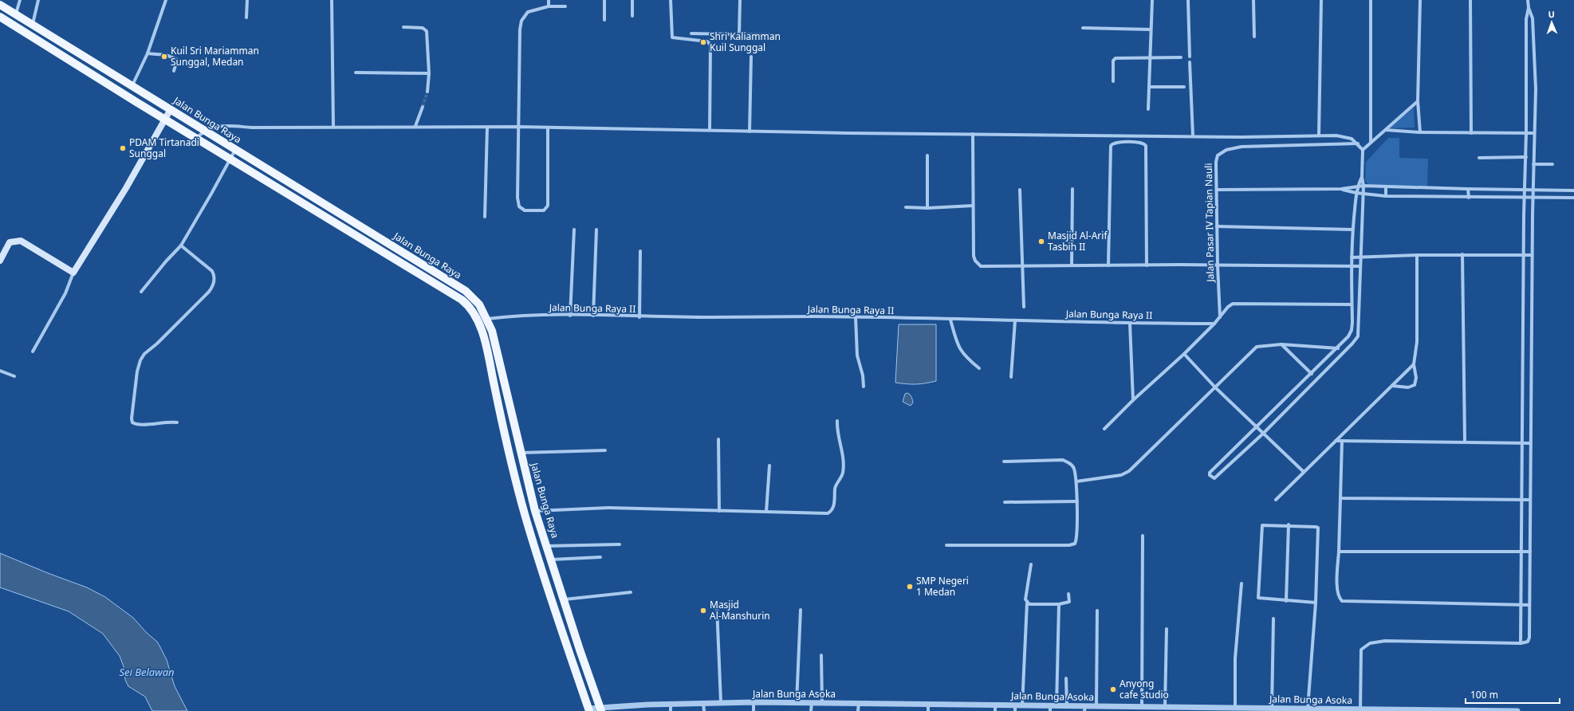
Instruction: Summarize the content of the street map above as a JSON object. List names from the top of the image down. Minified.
{"streets":{"main road":["Jalan Bunga Raya"],"street":["Jalan Pasar IV Tapian Nauli","Jalan Bunga Raya II","Jalan Bunga Asoka"]},"crossings":[["Jalan Bunga Raya","Jalan Bunga Raya II"],["Jalan Bunga Raya","Jalan Bunga Asoka"]],"water":["Sei Belawan"],"places":["Shri Kaliamman Kuil Sunggal","Kuil Sri Mariamman Sunggal, Medan","PDAM Tirtanadi Sunggal","Masjid Al-Arif Tasbih II","SMP Negeri 1 Medan","Masjid Al-Manshurin","Anyong cafe studio"],"scale_bar":"100 m","north":"top"}
